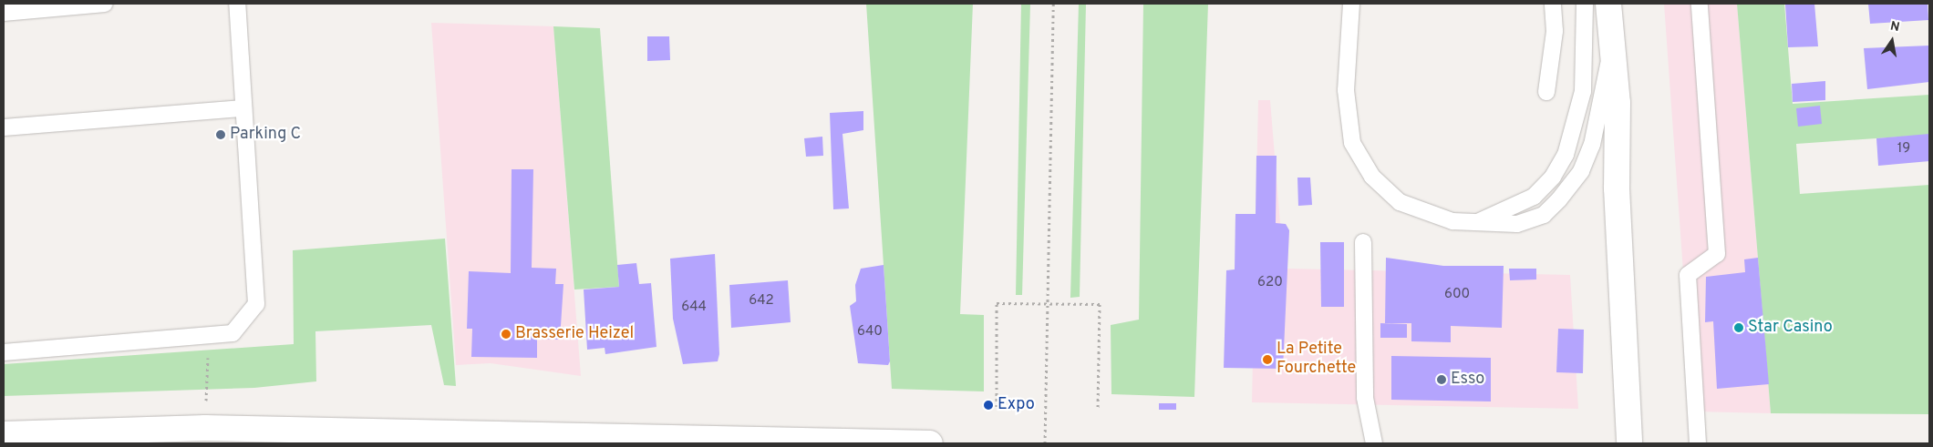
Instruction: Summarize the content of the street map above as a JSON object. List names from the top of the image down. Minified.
{"places":["Parking C","Star Casino","Brasserie Heizel","La Petite Fourchette","Esso","Expo"],"house_numbers":["19","620","600","642","644","640"],"north":"top"}
